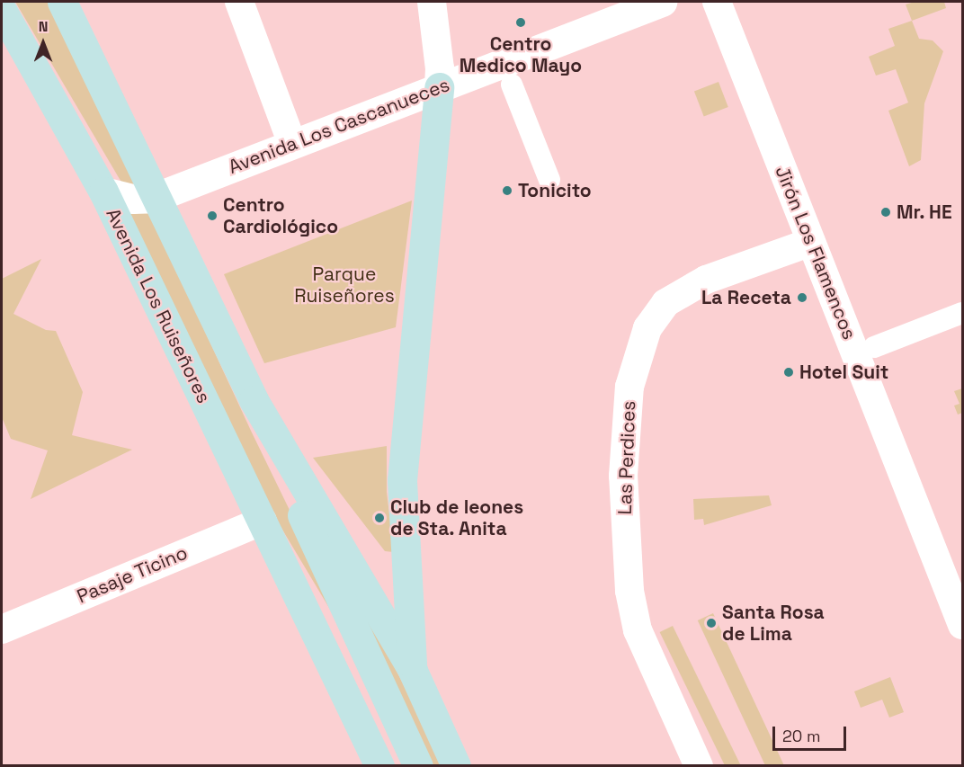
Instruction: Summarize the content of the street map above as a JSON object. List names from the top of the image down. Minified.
{"streets":{"main road":["Avenida Los Ruiseñores"],"street":["Avenida Los Cascanueces","Jirón Los Flamencos","Las Perdices","Pasaje Ticino"]},"crossings":[["Avenida Los Cascanueces","Avenida Los Ruiseñores"],["Jirón Los Flamencos","Las Perdices"],["Avenida Los Ruiseñores","Pasaje Ticino"]],"parks":["Parque Ruiseñores"],"places":["Centro Medico Mayo","Tonicito","Mr. HE","Centro Cardiológico","La Receta","Hotel Suit","Club de leones de Sta. Anita","Santa Rosa de Lima"],"scale_bar":"20 m","north":"top"}
